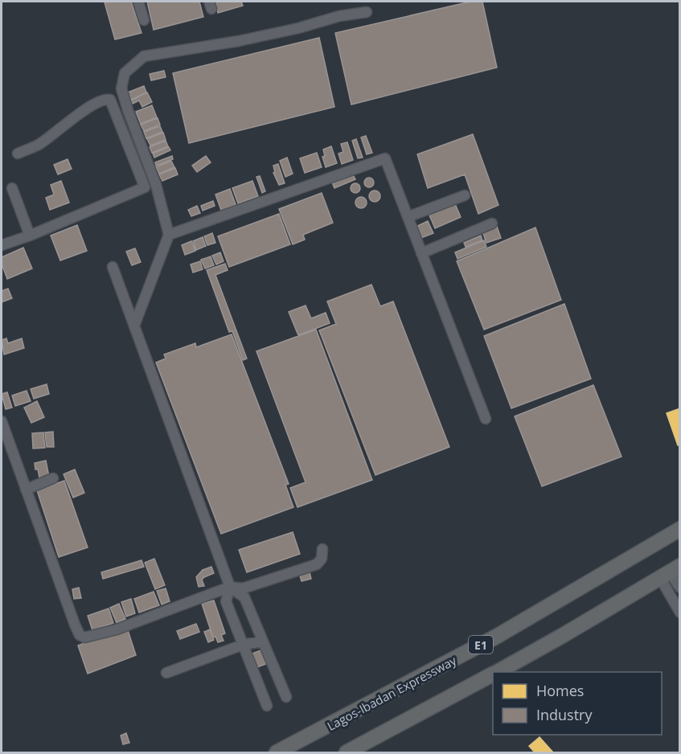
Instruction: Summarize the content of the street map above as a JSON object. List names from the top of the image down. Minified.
{"streets":{"highway":["E1","Lagos-Ibadan Expressway"]},"legend":["Homes","Industry"]}
